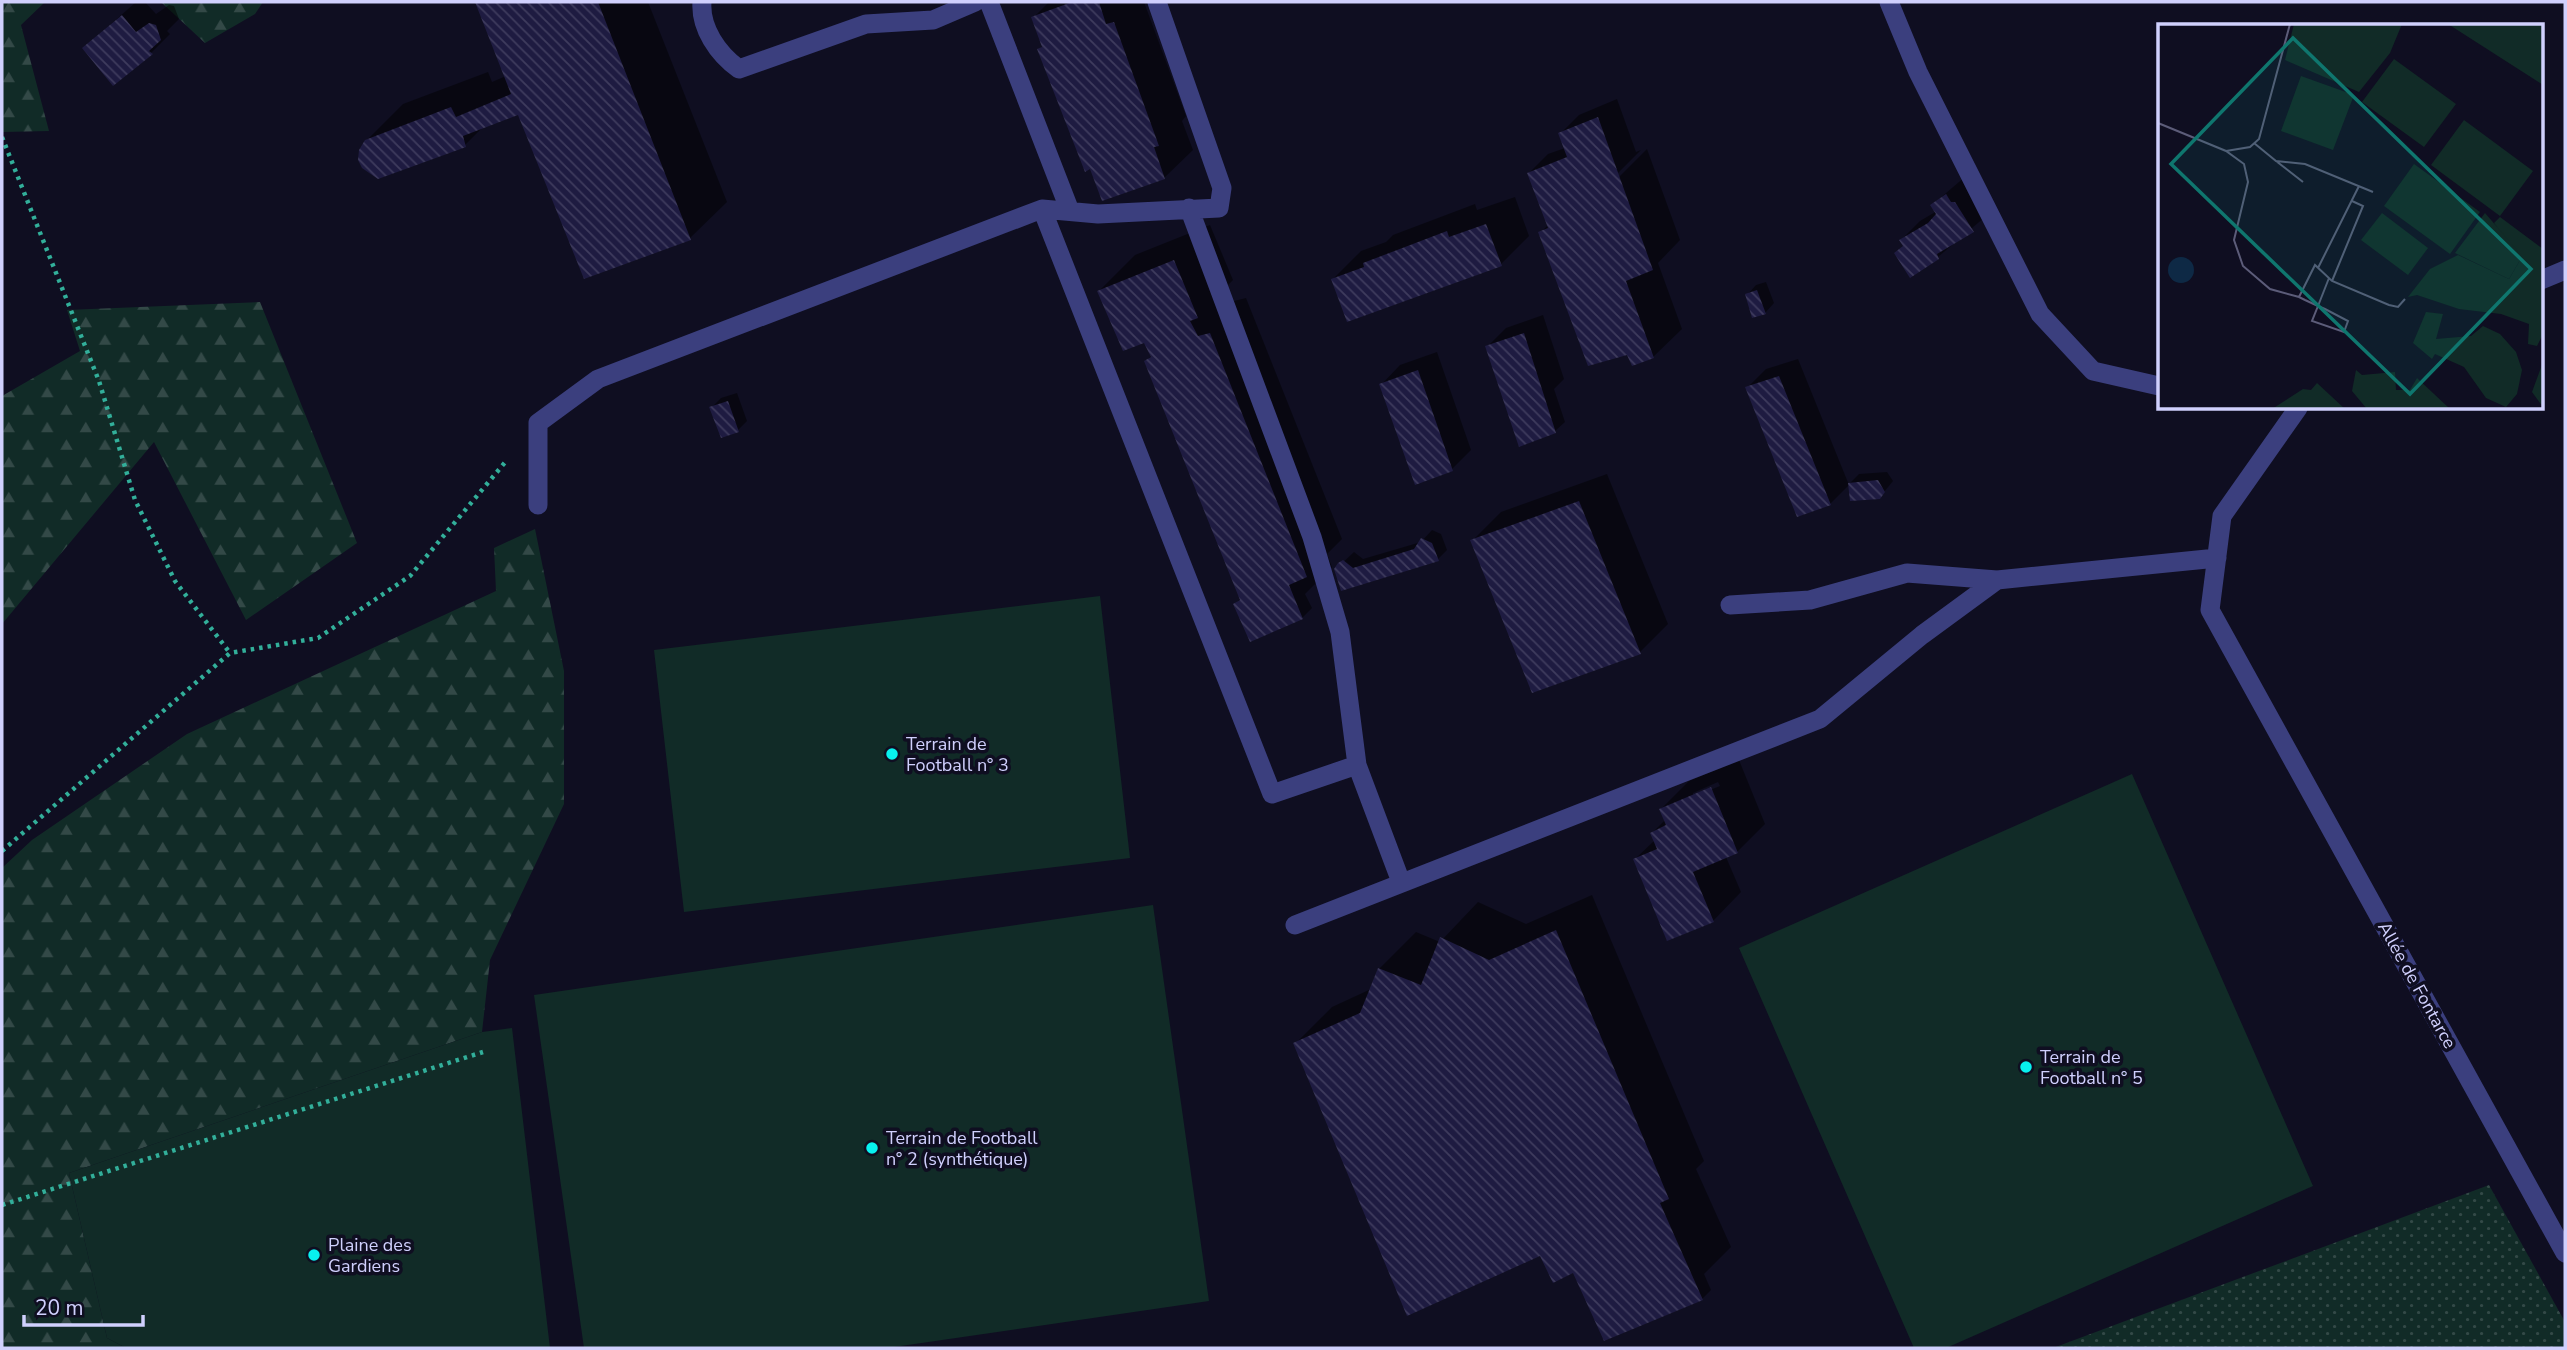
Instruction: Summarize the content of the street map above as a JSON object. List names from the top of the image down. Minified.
{"streets":{"lane":["Allée de Fontarce"]},"places":["Terrain de Football n° 3","Terrain de Football n° 5","Terrain de Football n° 2 (synthétique)","Plaine des Gardiens"],"scale_bar":"20 m"}
